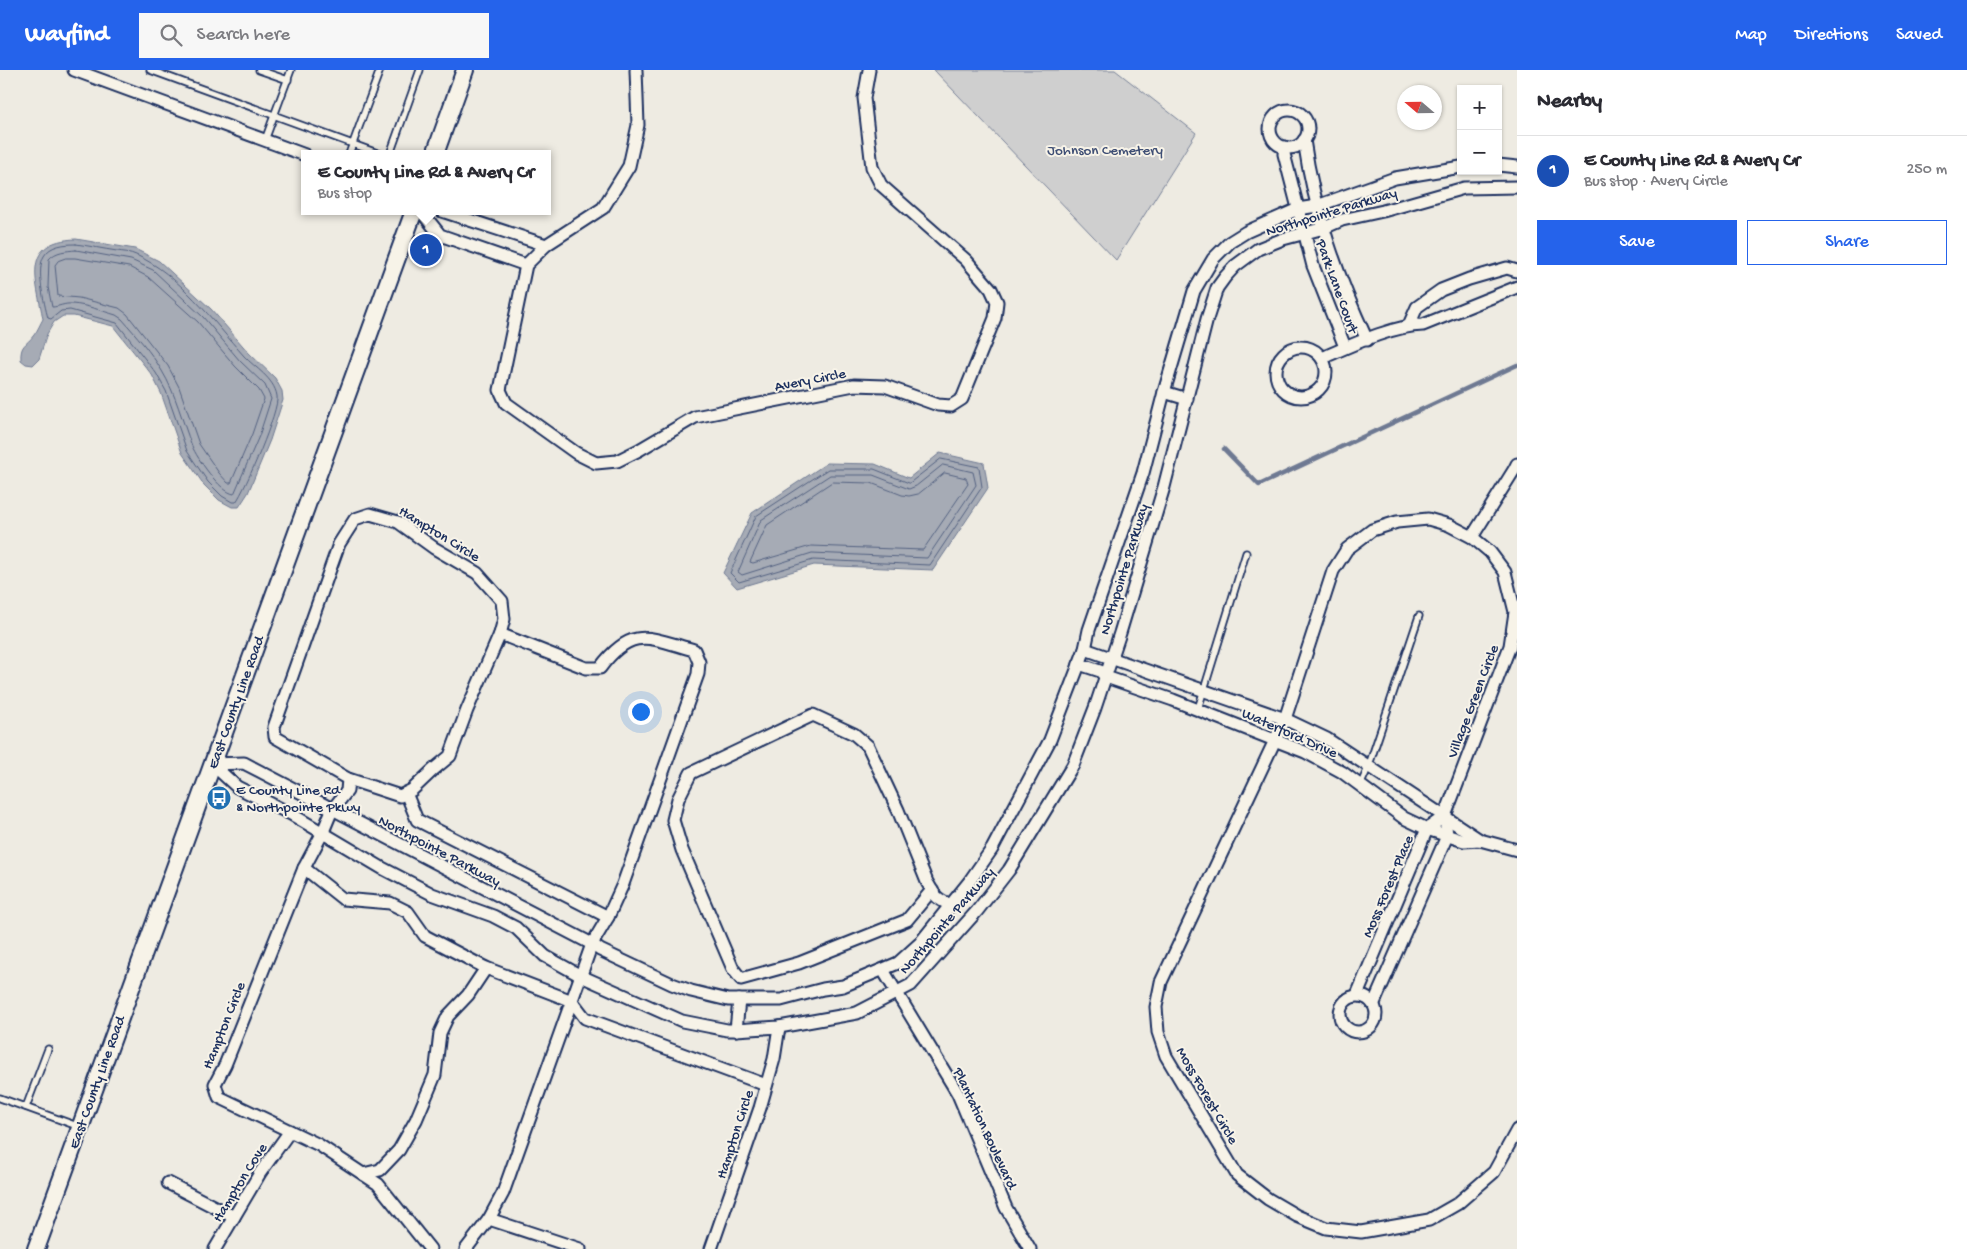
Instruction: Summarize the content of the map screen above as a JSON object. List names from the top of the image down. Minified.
{"streets":{"main road":["East County Line Road"],"street":["Northpointe Parkway","Park Lane Court","Avery Circle","Hampton Circle","Village Green Circle","Waterford Drive","Moss Forest Place","Moss Forest Circle","Plantation Boulevard","Hampton Cove"]},"crossings":[["Northpointe Parkway","Park Lane Court"],["Northpointe Parkway","Hampton Circle"],["Northpointe Parkway","East County Line Road"],["Northpointe Parkway","Waterford Drive"],["Northpointe Parkway","Plantation Boulevard"],["Hampton Circle","Hampton Cove"],["Village Green Circle","Waterford Drive"],["Village Green Circle","Moss Forest Place"],["Village Green Circle","Moss Forest Circle"],["Waterford Drive","Moss Forest Place"],["Waterford Drive","Moss Forest Circle"]],"parks":["Johnson Cemetery"],"places":{"bus stop":["E County Line Rd & Northpointe Pkwy"]},"north":"left","page":{"header":"Wayfind","search":"Search here","nav":["Map","Directions","Saved"],"heading":"Nearby","map_buttons":["+","−"],"list":[{"mark":"1","name":"E County Line Rd & Avery Cr","note":"Bus stop · Avery Circle","value":"250 m"}],"popup":["E County Line Rd & Avery Cr","Bus stop"],"buttons":["Save","Share"],"pins":"1"}}
